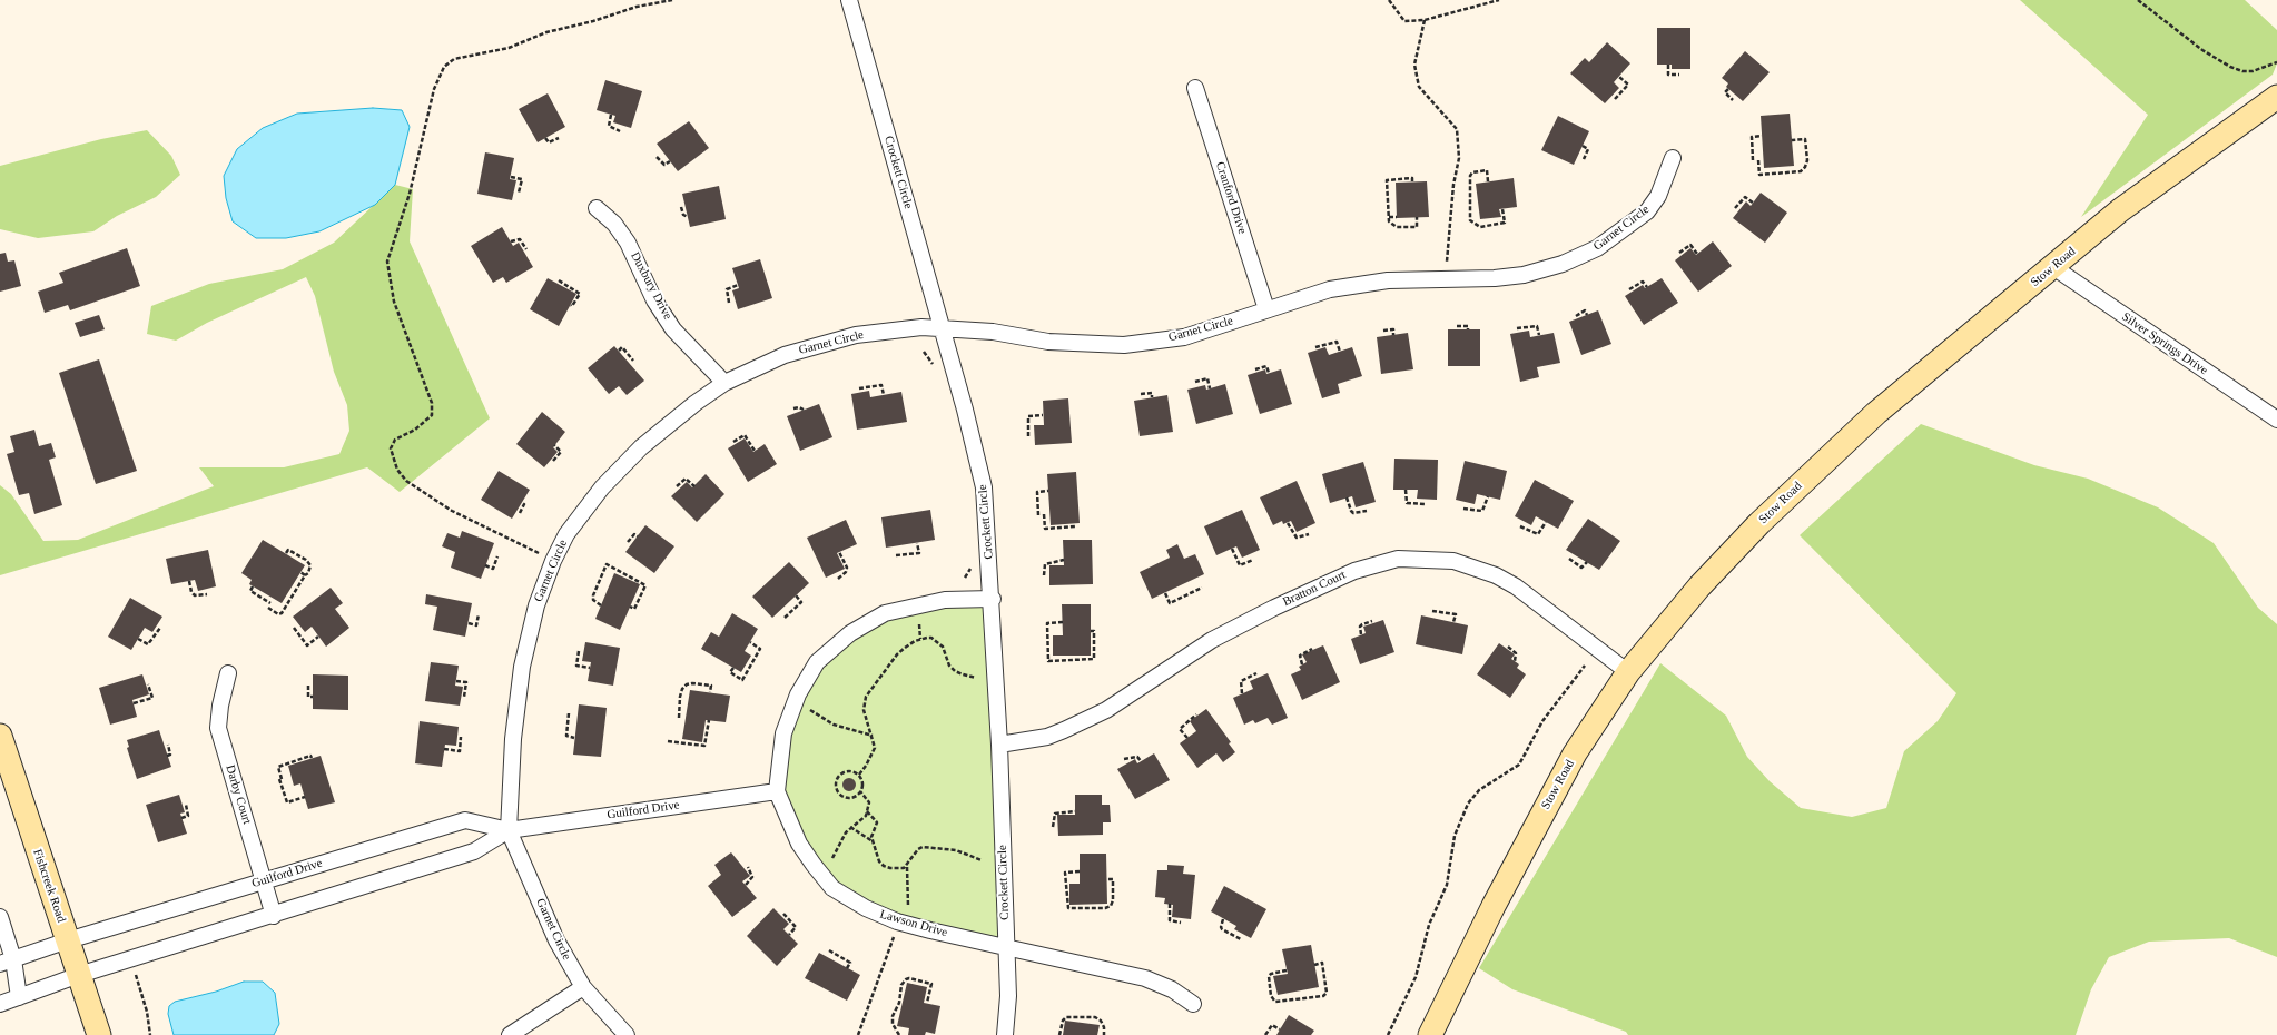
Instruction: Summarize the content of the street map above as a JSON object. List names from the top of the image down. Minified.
{"streets":{"street":["Crockett Circle","Cranford Drive","Garnet Circle","Stow Road","Duxbury Drive","Silver Springs Drive","Bratton Court","Darby Court","Guilford Drive","Fishcreek Road","Lawson Drive"]},"crossings":[["Crockett Circle","Garnet Circle"],["Crockett Circle","Bratton Court"],["Crockett Circle","Lawson Drive"],["Cranford Drive","Garnet Circle"],["Garnet Circle","Duxbury Drive"],["Garnet Circle","Guilford Drive"],["Stow Road","Silver Springs Drive"],["Stow Road","Bratton Court"],["Darby Court","Guilford Drive"],["Guilford Drive","Fishcreek Road"],["Guilford Drive","Lawson Drive"]]}
